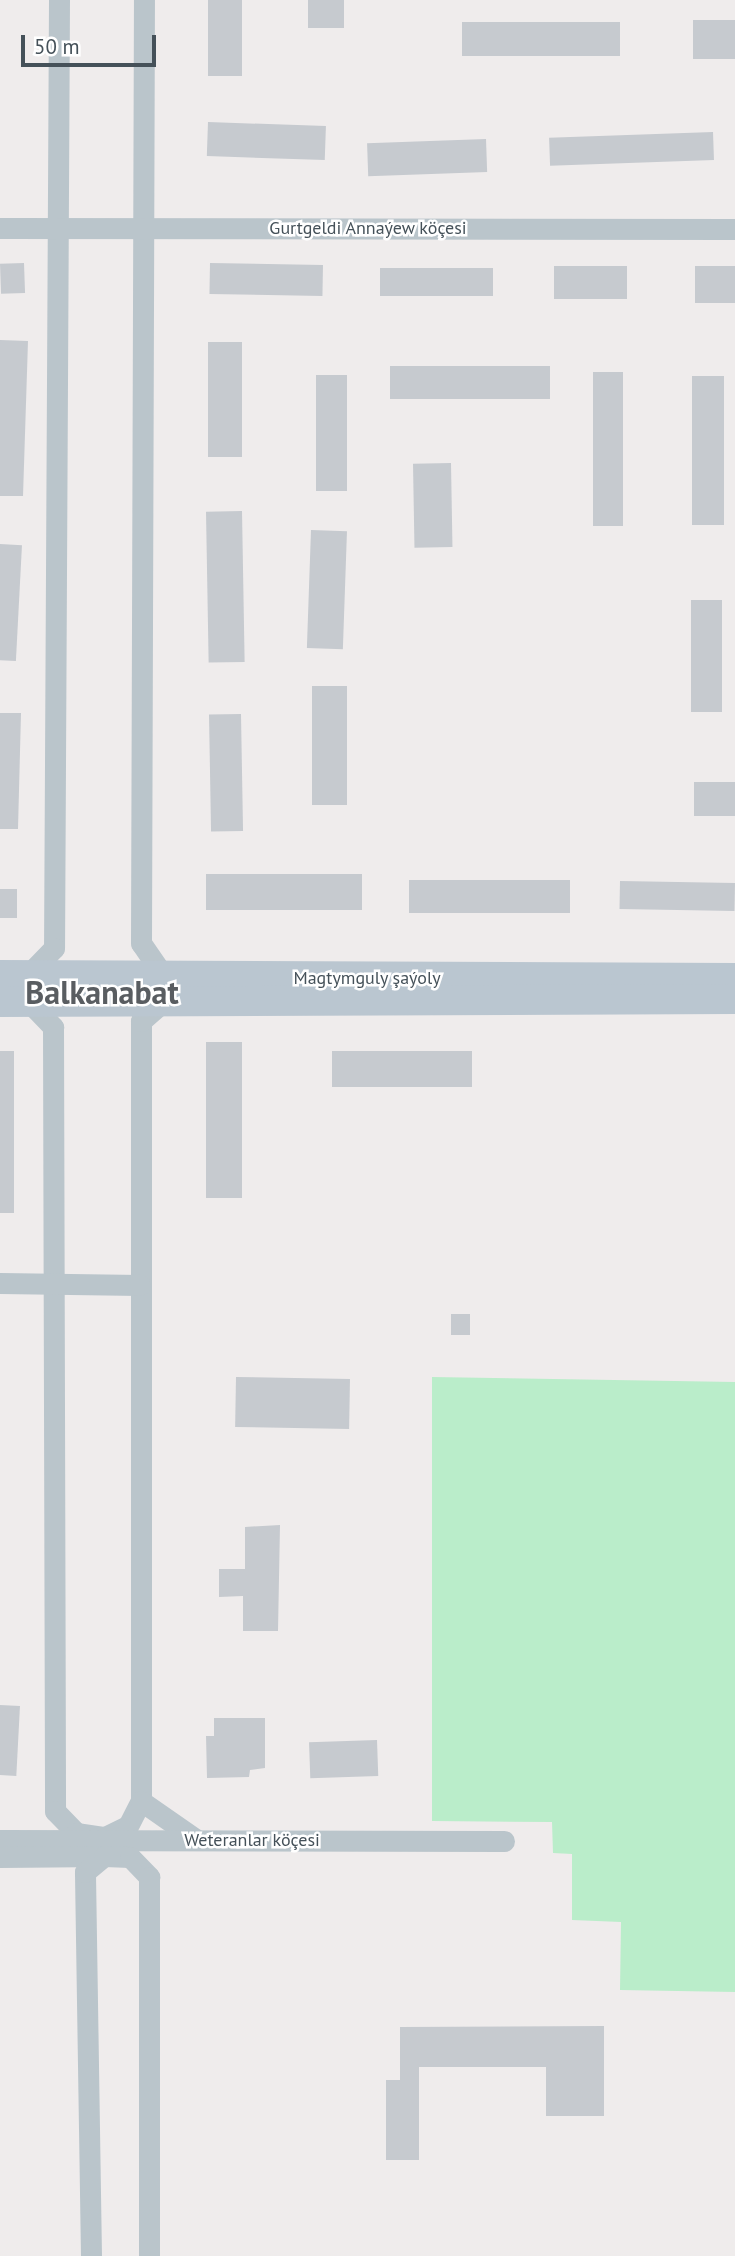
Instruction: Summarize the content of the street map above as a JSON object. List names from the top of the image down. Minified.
{"streets":{"street":["Gurtgeldi Annaýew köçesi","Magtymguly şaýoly","Weteranlar köçesi"]},"districts":["Balkanabat"],"scale_bar":"50 m"}
